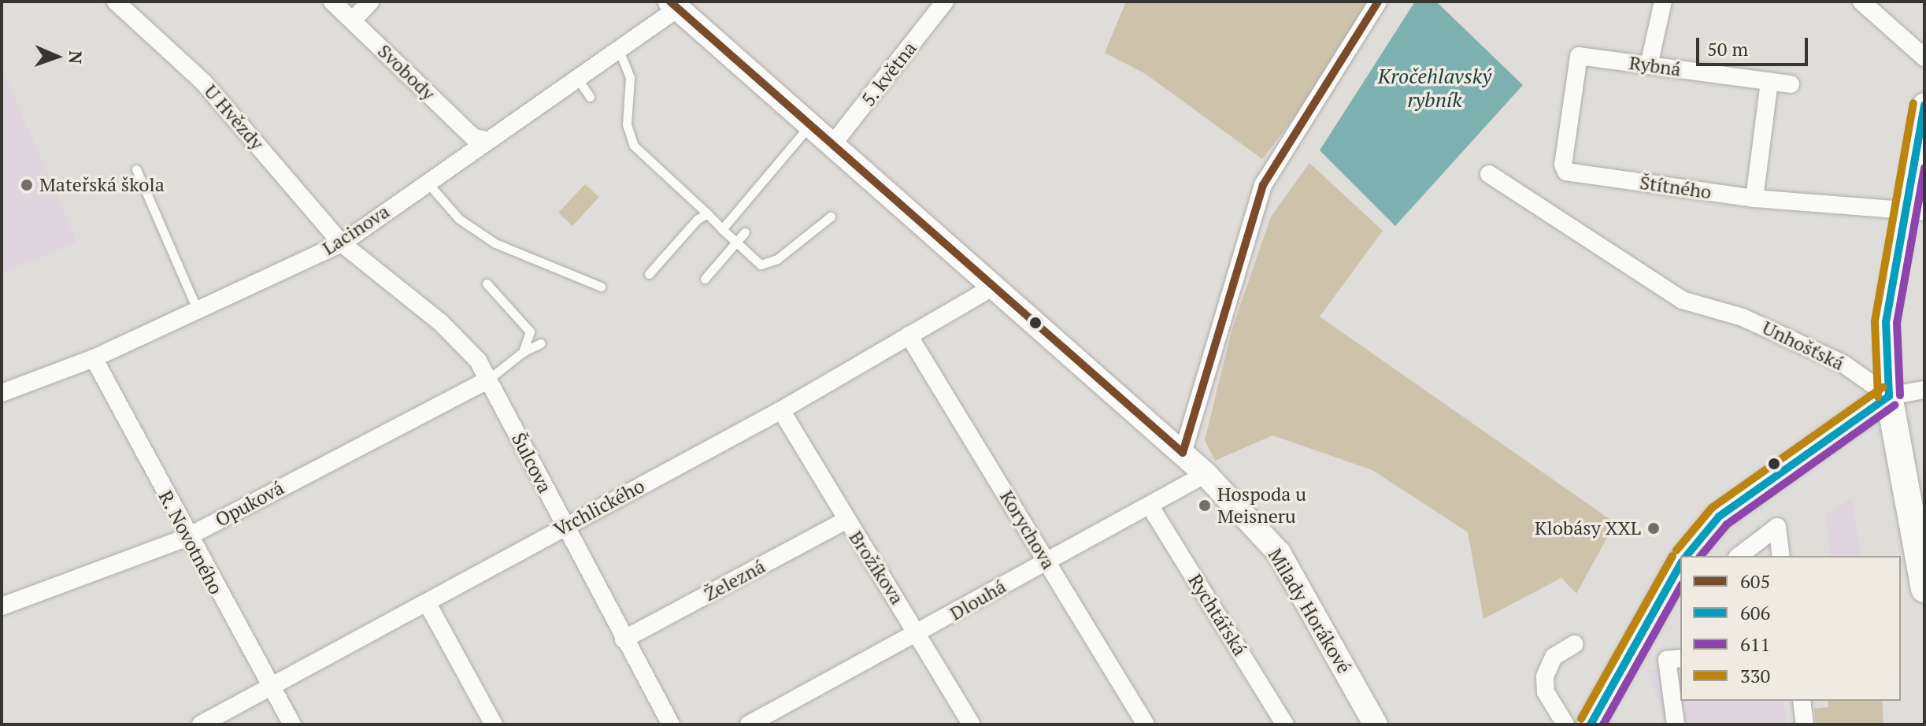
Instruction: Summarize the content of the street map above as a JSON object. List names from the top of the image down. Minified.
{"streets":{"main road":["Milady Horákové"],"street":["Rybná","Svobody","5. května","U Hvězdy","Štítného","Lacinova","Unhošťská","Šulcova","Opuková","Vrchlického","Korychova","R. Novotného","Brožíkova","Železná","Dlouhá","Rychtářská"]},"crossings":[["Rybná","Štítného"],["Svobody","Lacinova"],["5. května","Milady Horákové"],["U Hvězdy","Lacinova"],["U Hvězdy","Šulcova"],["Lacinova","Šulcova"],["Lacinova","R. Novotného"],["Lacinova","Milady Horákové"],["Šulcova","Opuková"],["Šulcova","Vrchlického"],["Šulcova","Železná"],["Opuková","R. Novotného"],["Vrchlického","Korychova"],["Vrchlického","R. Novotného"],["Vrchlického","Brožíkova"],["Vrchlického","Milady Horákové"],["Korychova","Dlouhá"],["Brožíkova","Železná"],["Brožíkova","Dlouhá"],["Dlouhá","Milady Horákové"],["Dlouhá","Rychtářská"]],"water":["Kročehlavský rybník"],"places":["Mateřská škola","Hospoda u Meisneru","Klobásy XXL"],"lines":["transit line 605","transit line 330","transit line 606","transit line 611"],"legend":["605","606","611","330"],"scale_bar":"50 m","north":"right"}
